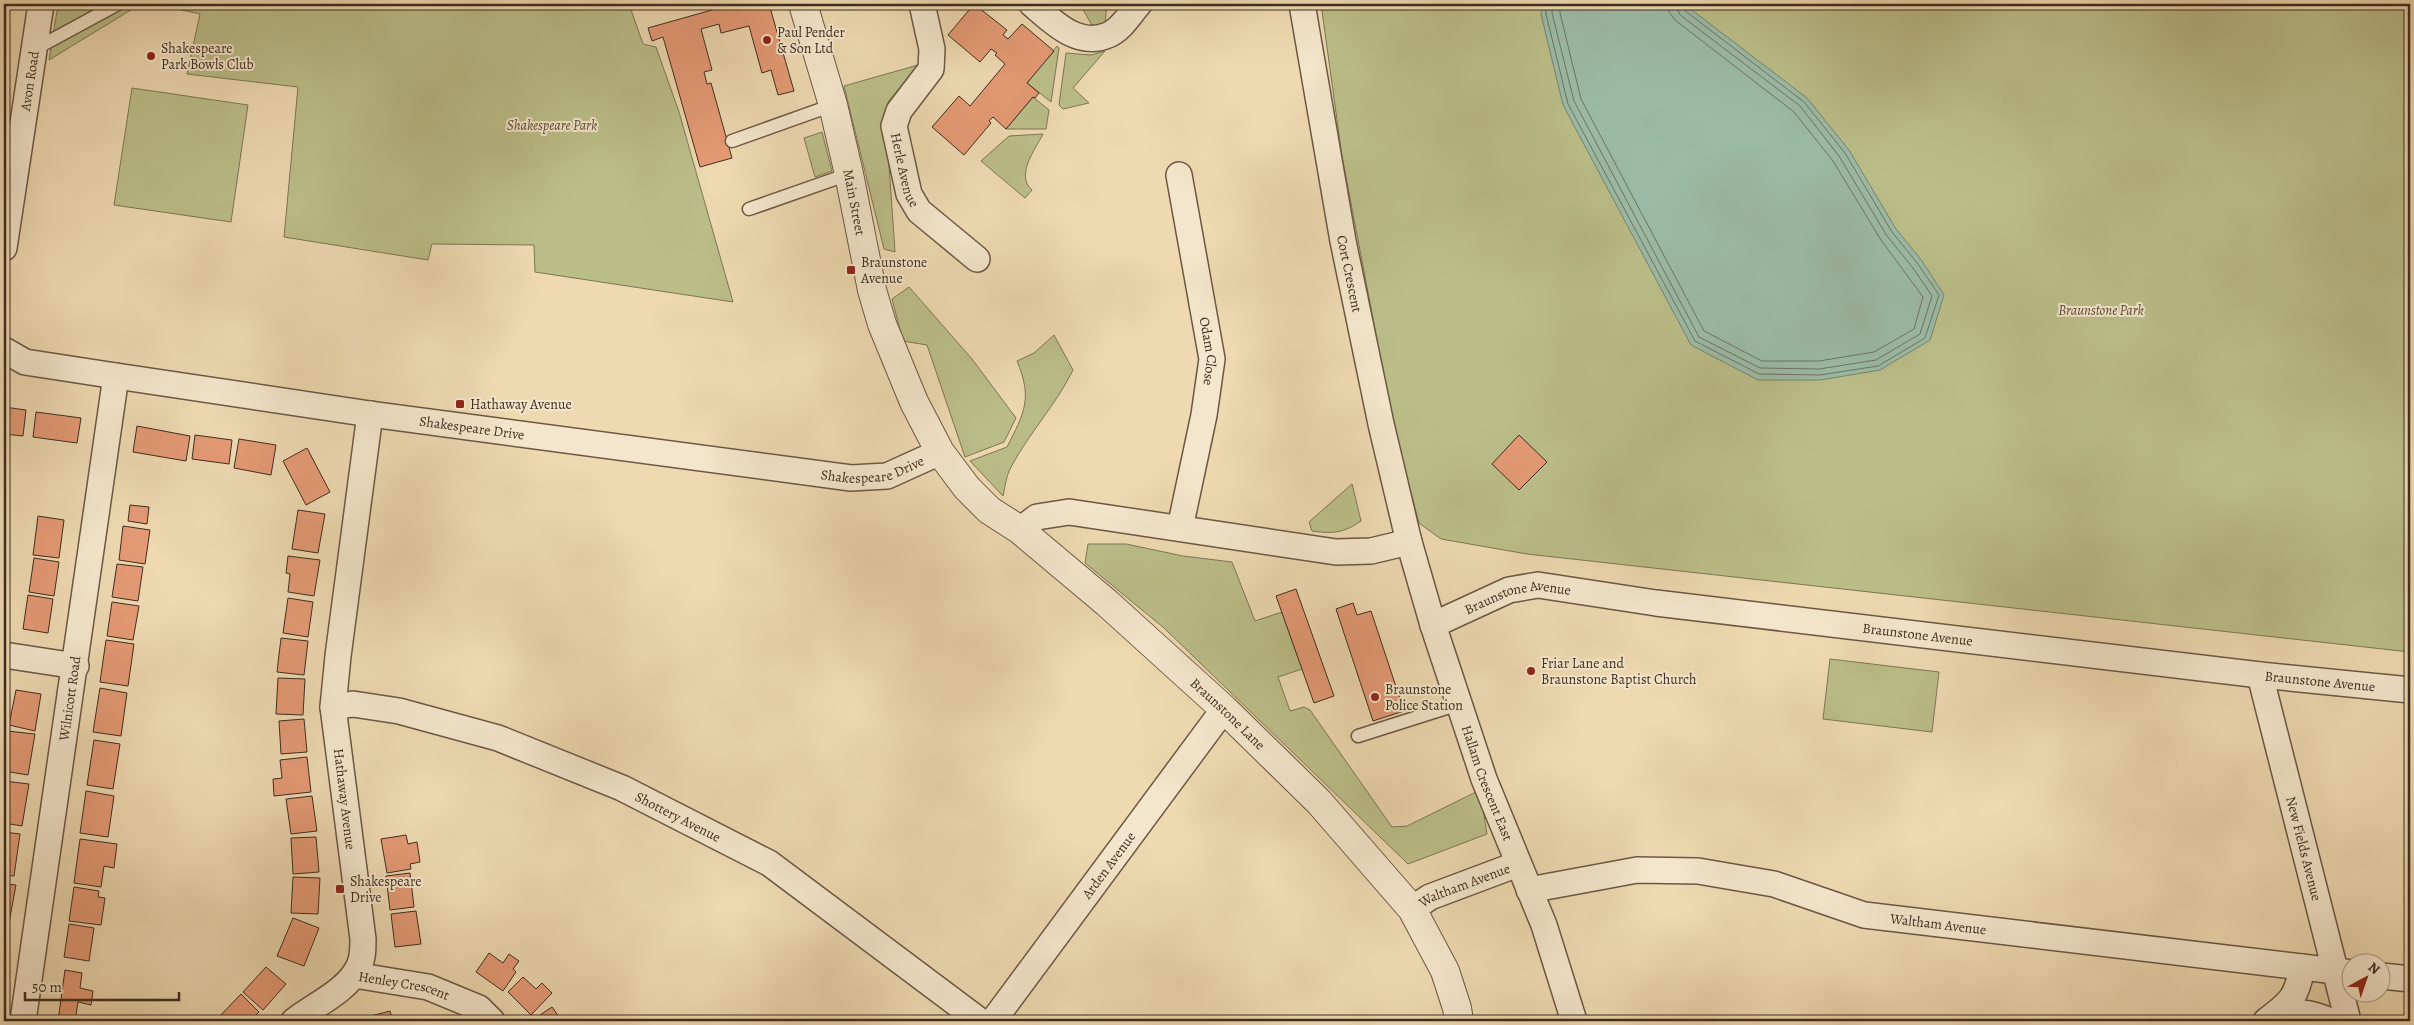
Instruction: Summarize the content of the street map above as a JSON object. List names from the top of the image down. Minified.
{"streets":{"street":["Avon Road","Herle Avenue","Main Street","Cort Crescent","Odam Close","Shakespeare Drive","Braunstone Avenue","Wilnicott Road","Braunstone Lane","Hallam Crescent East","Hathaway Avenue","Shottery Avenue","New Fields Avenue","Arden Avenue","Waltham Avenue","Henley Crescent"]},"crossings":[["Main Street","Shakespeare Drive"],["Main Street","Braunstone Lane"],["Cort Crescent","Hallam Crescent East"],["Shakespeare Drive","Wilnicott Road"],["Shakespeare Drive","Braunstone Lane"],["Shakespeare Drive","Hathaway Avenue"],["Braunstone Avenue","Hallam Crescent East"],["Braunstone Avenue","New Fields Avenue"],["Braunstone Lane","Arden Avenue"],["Braunstone Lane","Waltham Avenue"],["Hallam Crescent East","Waltham Avenue"],["Hathaway Avenue","Shottery Avenue"],["Hathaway Avenue","Henley Crescent"]],"parks":["Shakespeare Park","Braunstone Park"],"places":{"other":["Paul Pender & Son Ltd","Shakespeare Park Bowls Club","Friar Lane and Braunstone Baptist Church","Braunstone Police Station"],"transit":["Braunstone Avenue","Hathaway Avenue","Shakespeare Drive"]},"scale_bar":"50 m","north":"top right"}
